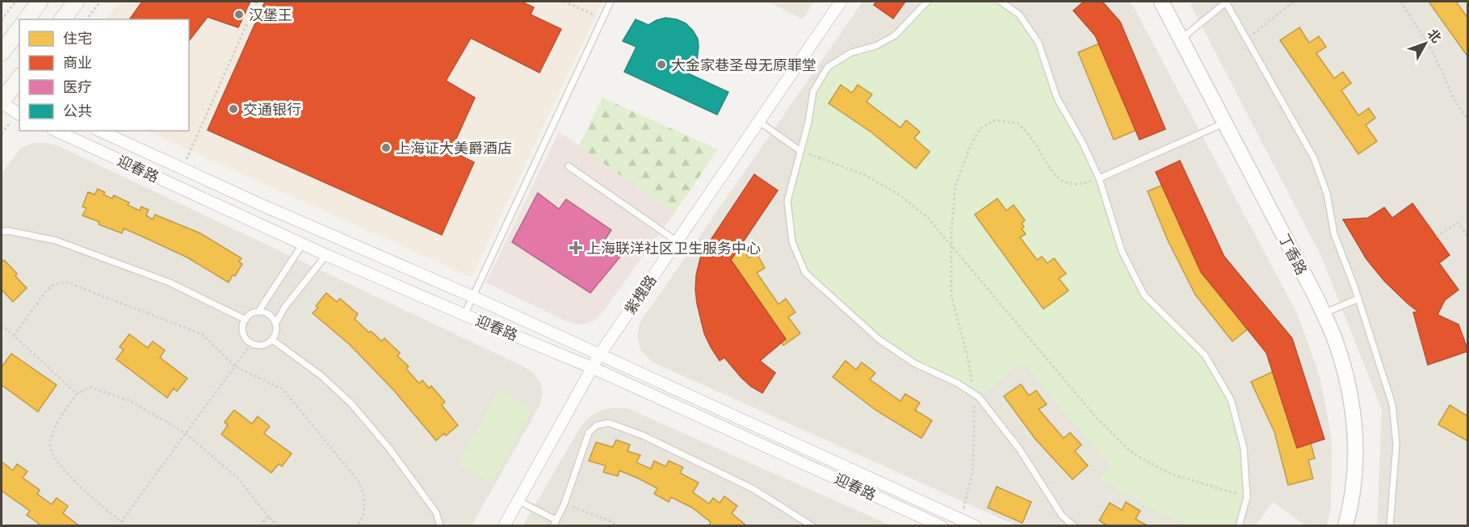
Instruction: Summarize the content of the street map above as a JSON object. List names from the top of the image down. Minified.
{"streets":{"street":["迎春路","丁香路","紫槐路"]},"crossings":[["迎春路","紫槐路"]],"places":{"other":["汉堡王","大金家巷圣母无原罪堂","交通银行","上海证大美爵酒店"],"health":["上海联洋社区卫生服务中心"]},"legend":["住宅","商业","医疗","公共"],"north":"top right"}
